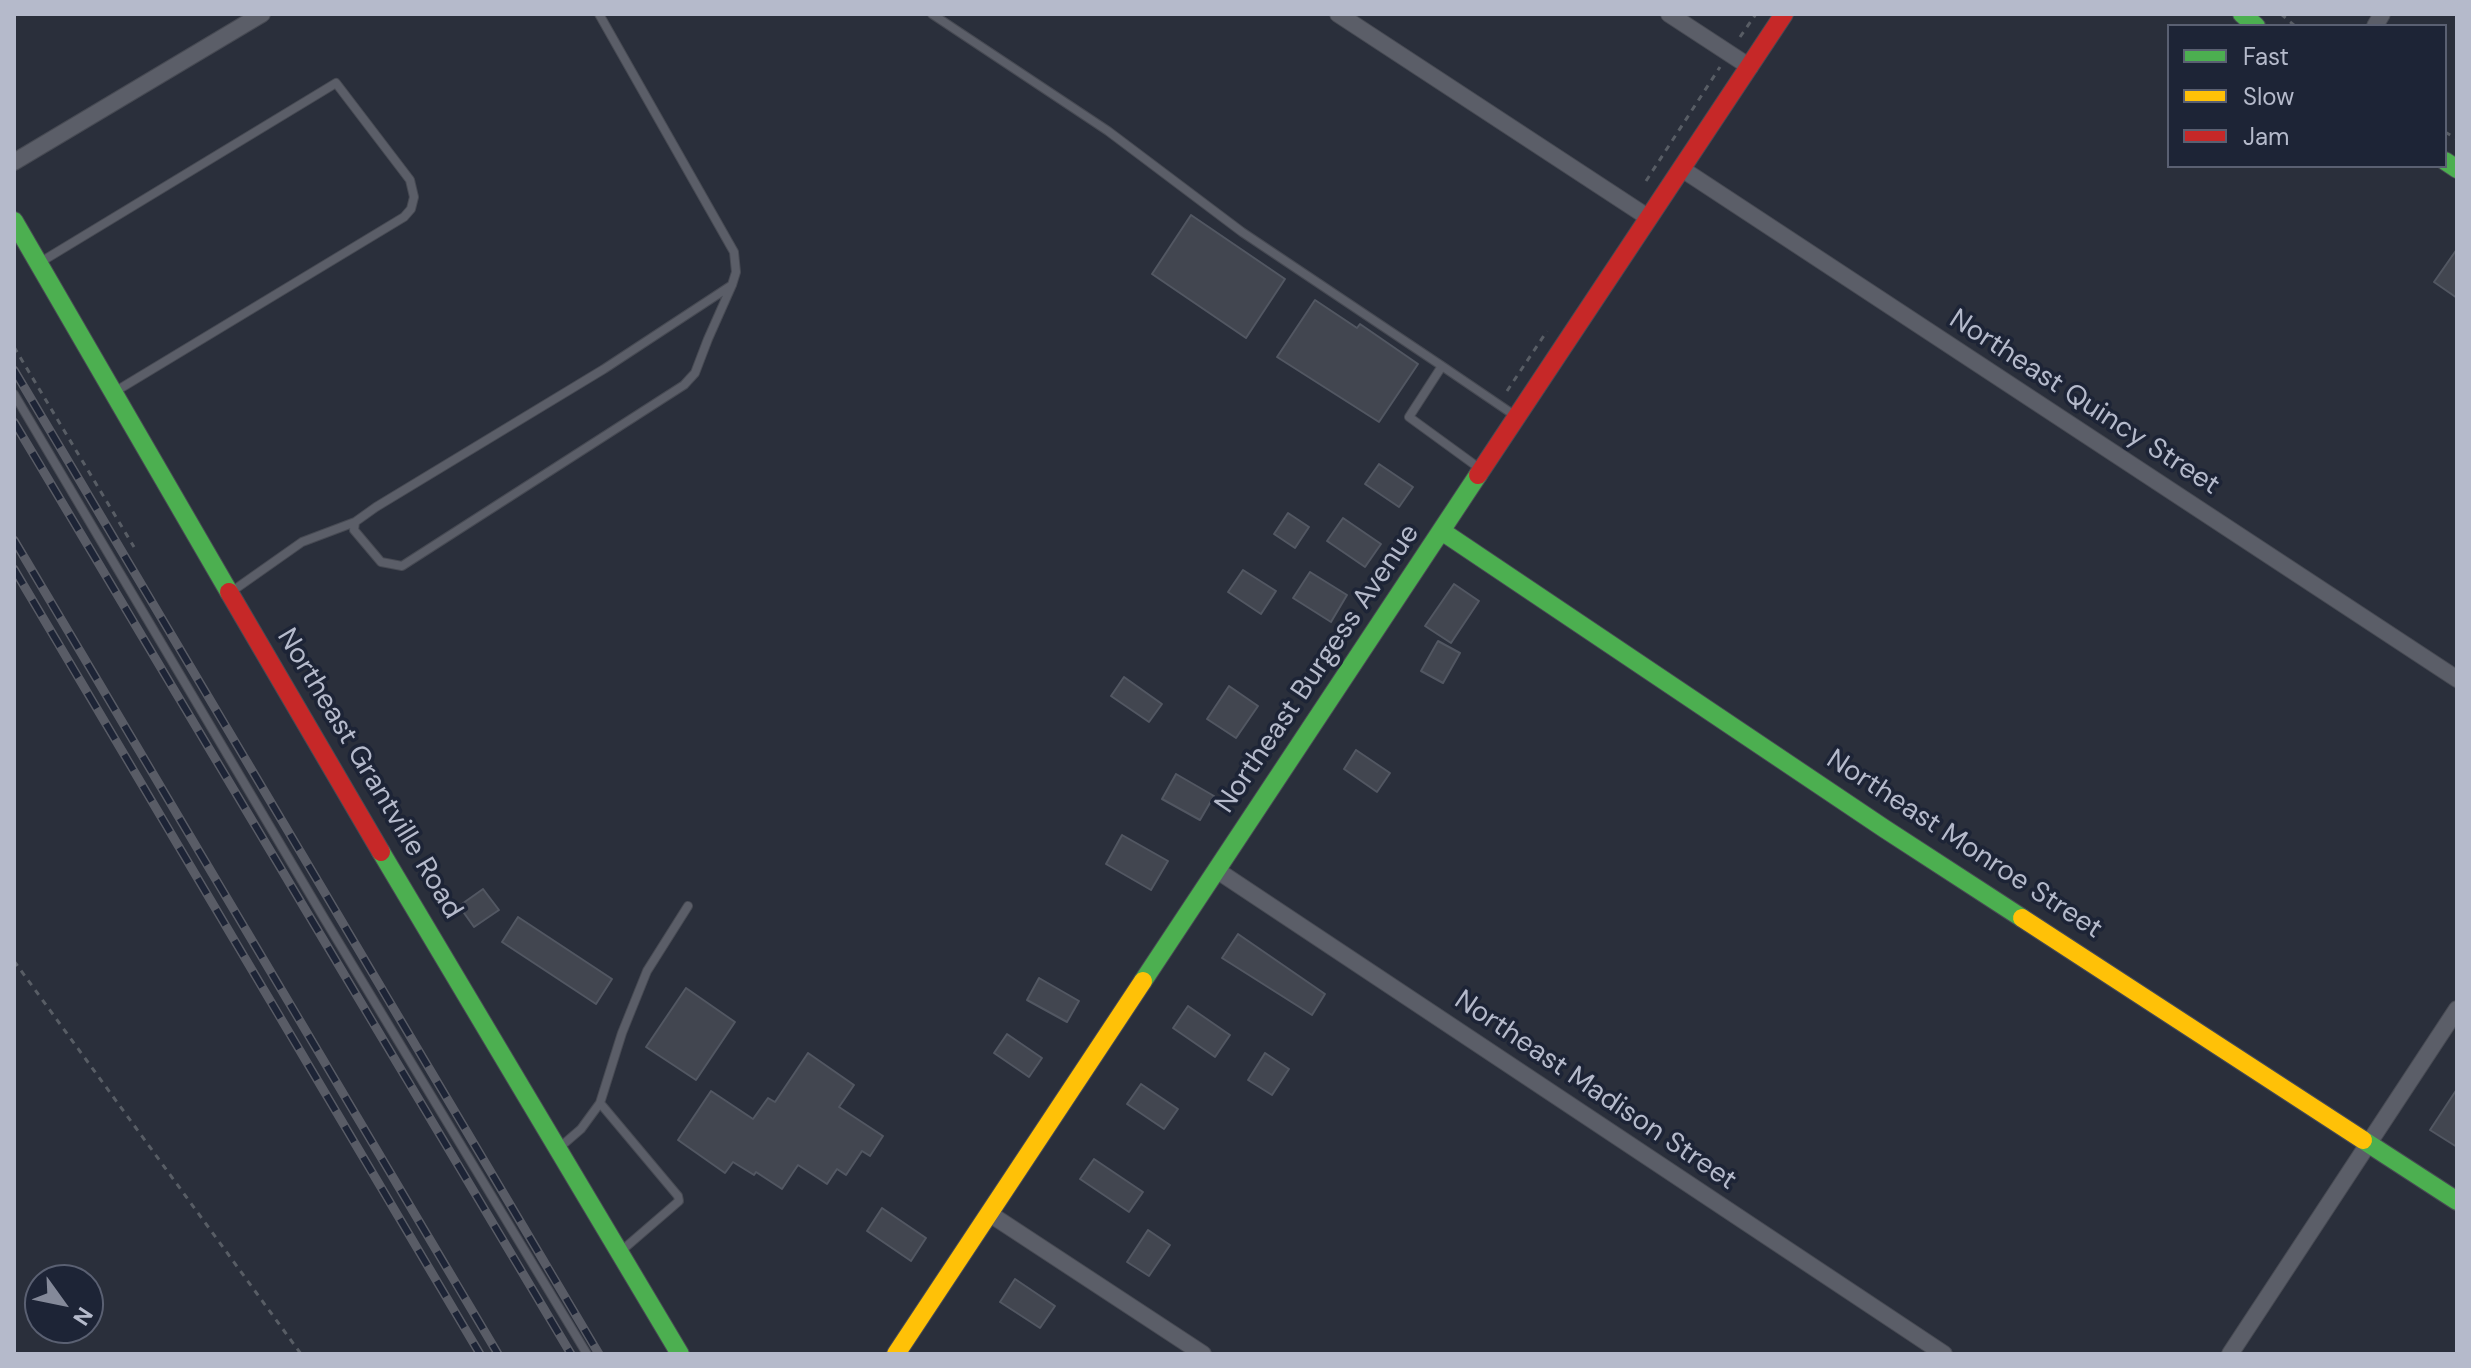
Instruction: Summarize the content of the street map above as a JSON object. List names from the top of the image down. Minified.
{"streets":{"street":["Northeast Quincy Street","Northeast Burgess Avenue","Northeast Grantville Road","Northeast Monroe Street","Northeast Madison Street"]},"crossings":[["Northeast Quincy Street","Northeast Burgess Avenue"],["Northeast Burgess Avenue","Northeast Monroe Street"],["Northeast Burgess Avenue","Northeast Madison Street"]],"legend":["Fast","Slow","Jam"],"north":"bottom right"}
